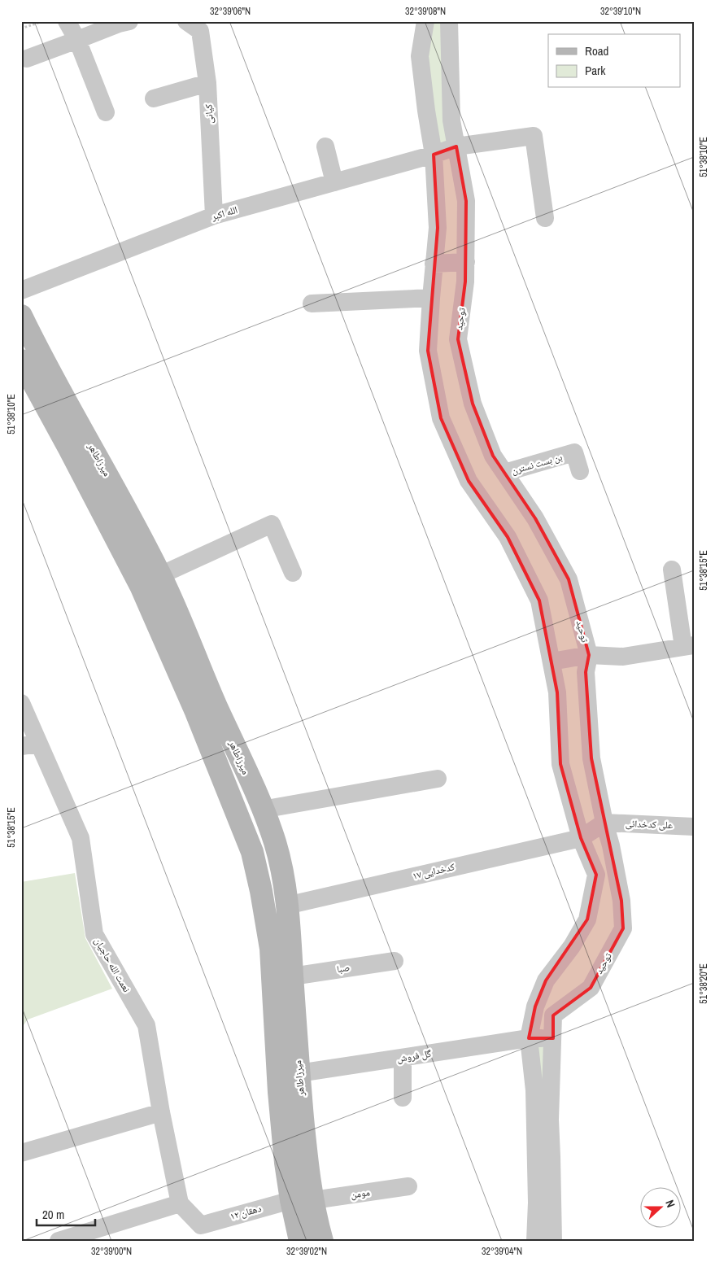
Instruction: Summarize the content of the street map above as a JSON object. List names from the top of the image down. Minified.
{"streets":{"main road":["میرزاطاهر"],"street":["کیانی","الله اکبر","توحید","بن بست نسترن","علی کدخدائی","کدخدایی ۱۷","نعمت الله حاجیان","صبا","گل فروش","مومن","دهقان ۱۲"]},"crossings":[["کیانی","الله اکبر"],["الله اکبر","توحید"],["توحید","بن بست نسترن"],["توحید","علی کدخدائی"],["توحید","گل فروش"],["میرزاطاهر","کدخدایی ۱۷"],["میرزاطاهر","صبا"],["میرزاطاهر","گل فروش"],["میرزاطاهر","مومن"],["میرزاطاهر","دهقان ۱۲"]],"legend":["Road","Park"],"scale_bar":"20 m","north":"right","coordinates":["32°39'06\"N","32°39'08\"N","32°39'10\"N","51°38'10\"E","51°38'15\"E","51°38'20\"E","32°39'00\"N","32°39'02\"N","32°39'04\"N"]}
